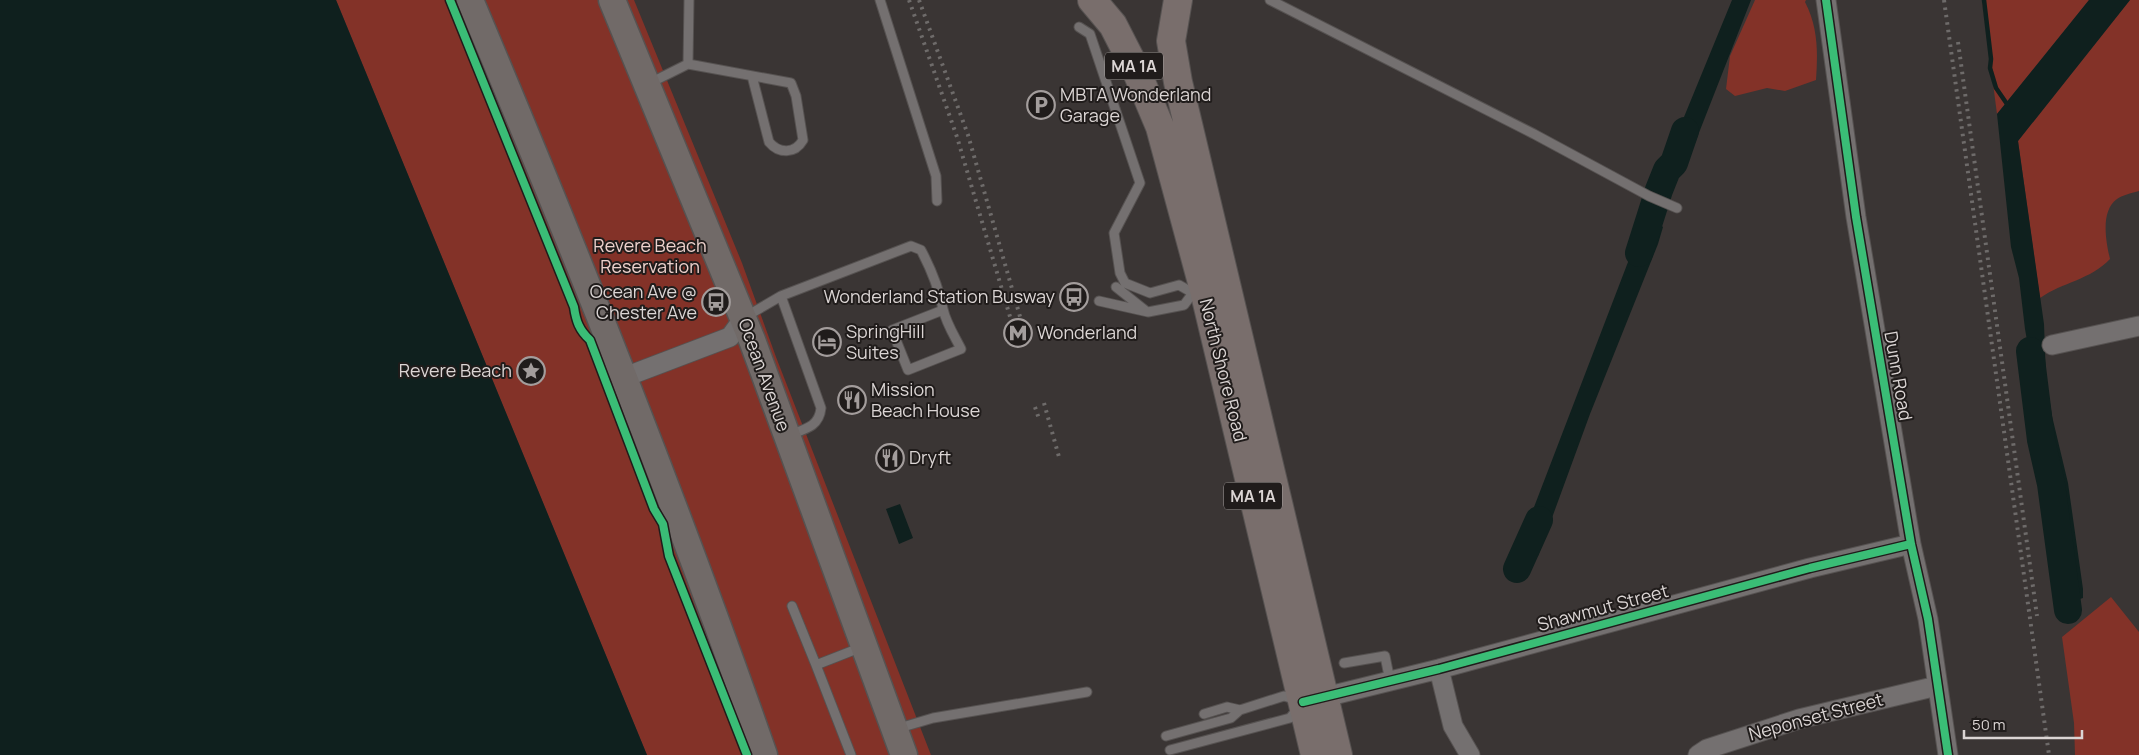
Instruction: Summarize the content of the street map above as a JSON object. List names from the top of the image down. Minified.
{"streets":{"highway":["MA 1A","North Shore Road"],"main road":["Ocean Avenue"],"street":["Dunn Road","Shawmut Street","Neponset Street"]},"crossings":[["North Shore Road","Shawmut Street"],["Dunn Road","Shawmut Street"],["Dunn Road","Neponset Street"]],"parks":["Revere Beach Reservation"],"places":{"parking":["MBTA Wonderland Garage"],"bus stop":["Wonderland Station Busway","Ocean Ave @ Chester Ave"],"metro station":["Wonderland"],"hotel":["SpringHill Suites"],"place":["Revere Beach"],"restaurant":["Mission Beach House","Dryft"]},"scale_bar":"50 m"}
